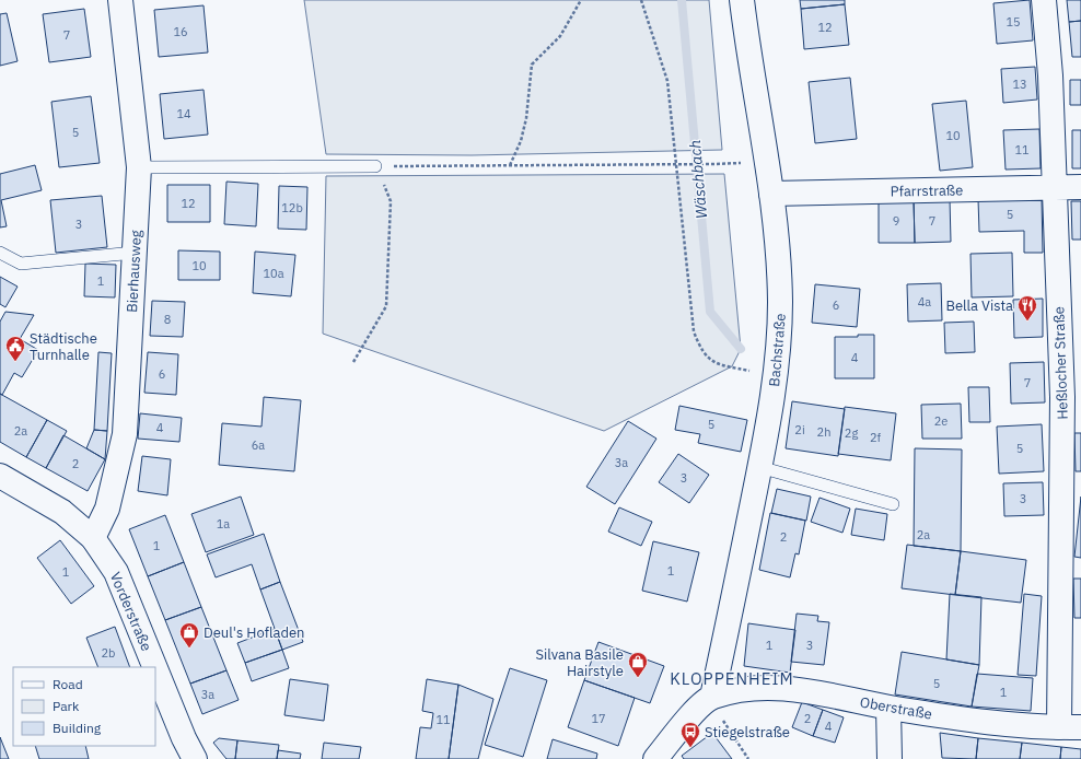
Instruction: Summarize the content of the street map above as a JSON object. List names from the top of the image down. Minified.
{"streets":{"street":["Pfarrstraße","Bierhausweg","Bachstraße","Heßlocher Straße","Vorderstraße","Oberstraße"]},"crossings":[["Pfarrstraße","Bachstraße"],["Pfarrstraße","Heßlocher Straße"],["Bierhausweg","Vorderstraße"],["Bachstraße","Oberstraße"],["Heßlocher Straße","Oberstraße"]],"districts":["KLOPPENHEIM"],"water":["Wäschbach"],"places":{"restaurant":["Bella Vista"],"public building":["Städtische Turnhalle"],"shop":["Deul's Hofladen","Silvana Basile Hairstyle"],"bus stop":["Stiegelstraße"]},"house_numbers":["15","12","16","7","13","14","5","10","11","12","12b","5","9","7","3","10","10a","1","4a","6","8","4","6","7","2e","5","4","2i","2a","2h","2g","2f","6a","5","3a","2","3","3","1a","2a","2","1","1","1","1","3","2b","5","1","3a","17","2","11","4"],"legend":["Road","Park","Building"]}
